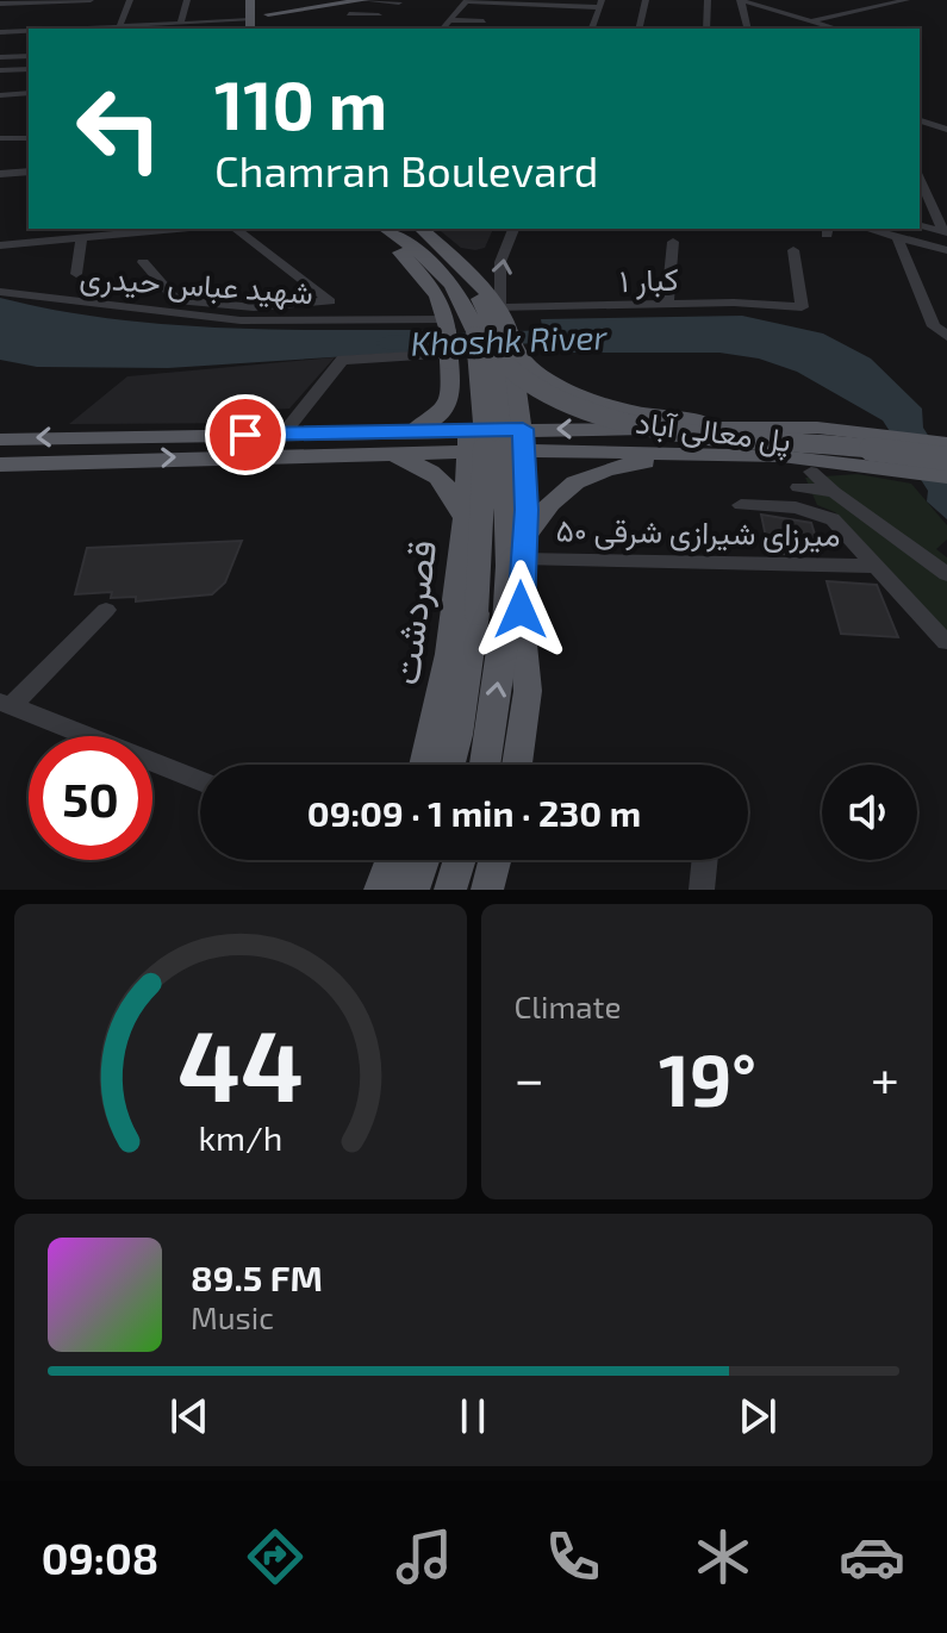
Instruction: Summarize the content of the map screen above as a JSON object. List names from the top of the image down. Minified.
{"streets":{"main road":["پل معالی آباد","قصردشت"],"street":["۱ کبار","شهید عباس حیدری","۵۰ میرزای شیرازی شرقی"]},"crossings":[["۱ کبار","پل معالی آباد"]],"water":["Khoshk River"],"page":{"turn":["110 m","Chamran Boulevard"],"limit":"50","trip":"09:09 · 1 min · 230 m","tile":"Climate","heat":["−","19°","+"],"song":["89.5 FM","Music"],"tabs":"09:08","gauge":["44","km/h"]}}
